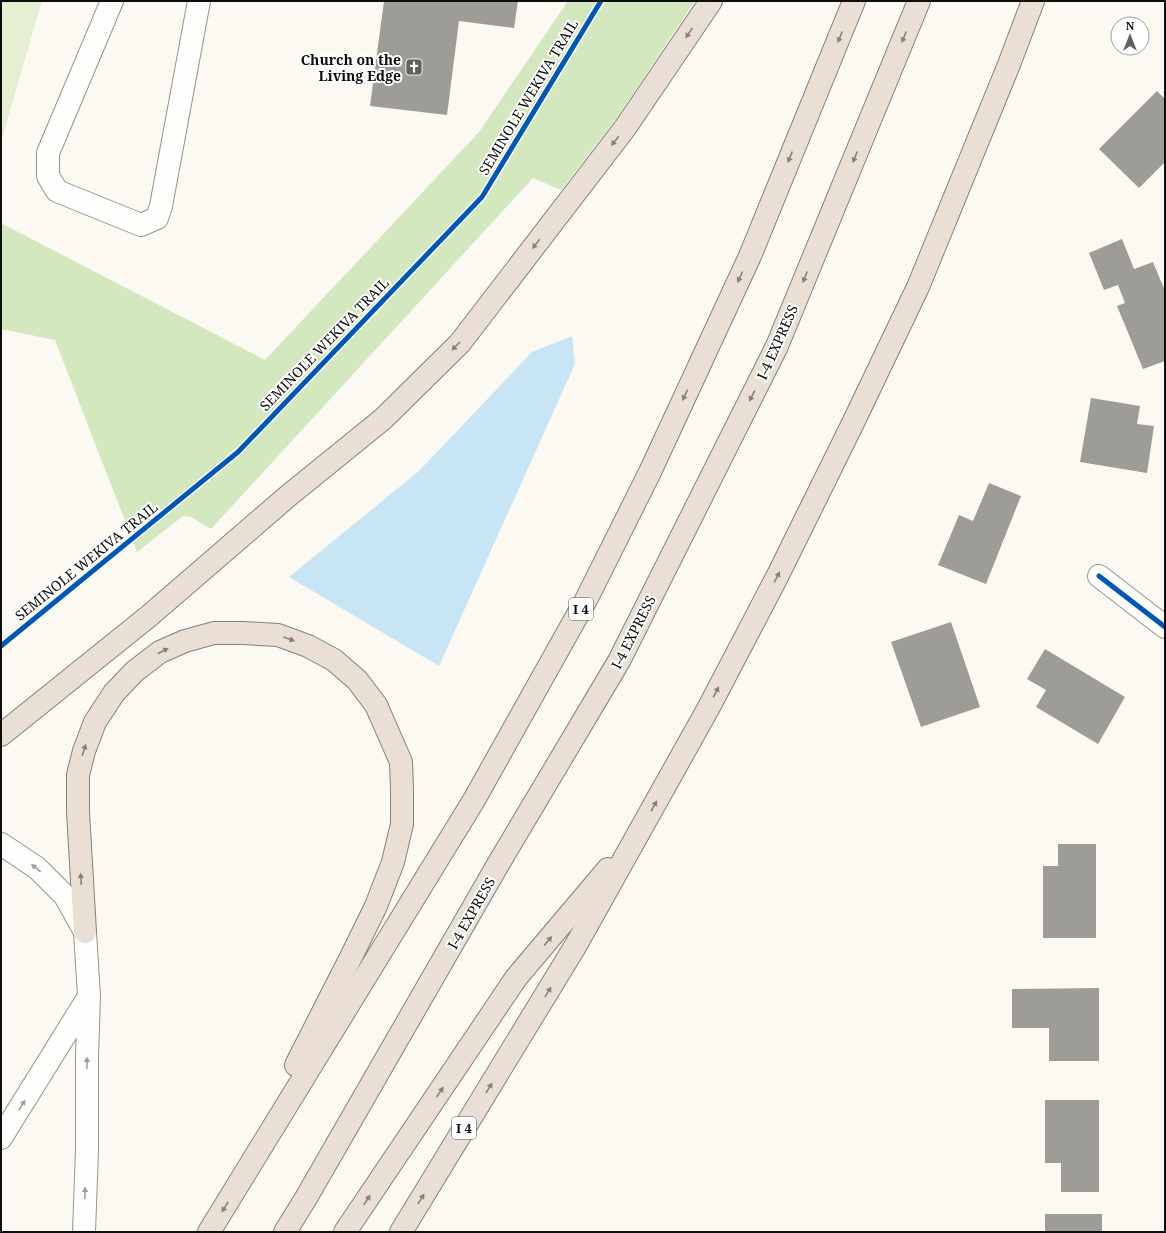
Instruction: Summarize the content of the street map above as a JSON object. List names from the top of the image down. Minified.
{"streets":{"highway":["I-4 EXPRESS","I 4"],"cycle path":["SEMINOLE WEKIVA TRAIL"]},"places":{"church":["Church on the Living Edge"]},"north":"top"}
